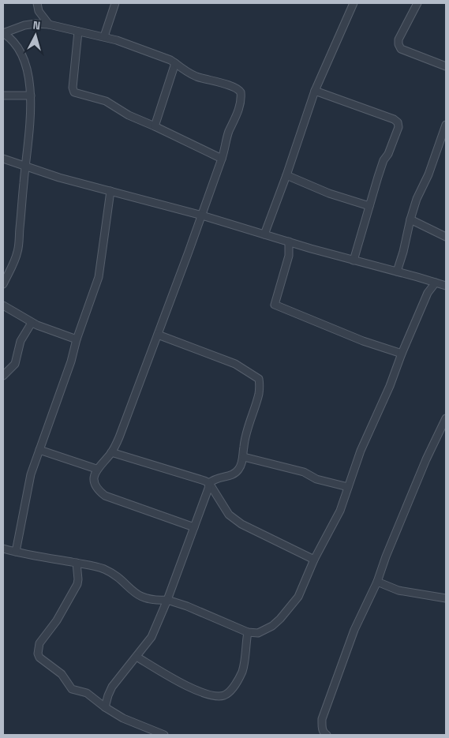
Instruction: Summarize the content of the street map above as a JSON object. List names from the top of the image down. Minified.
{"north":"top"}
